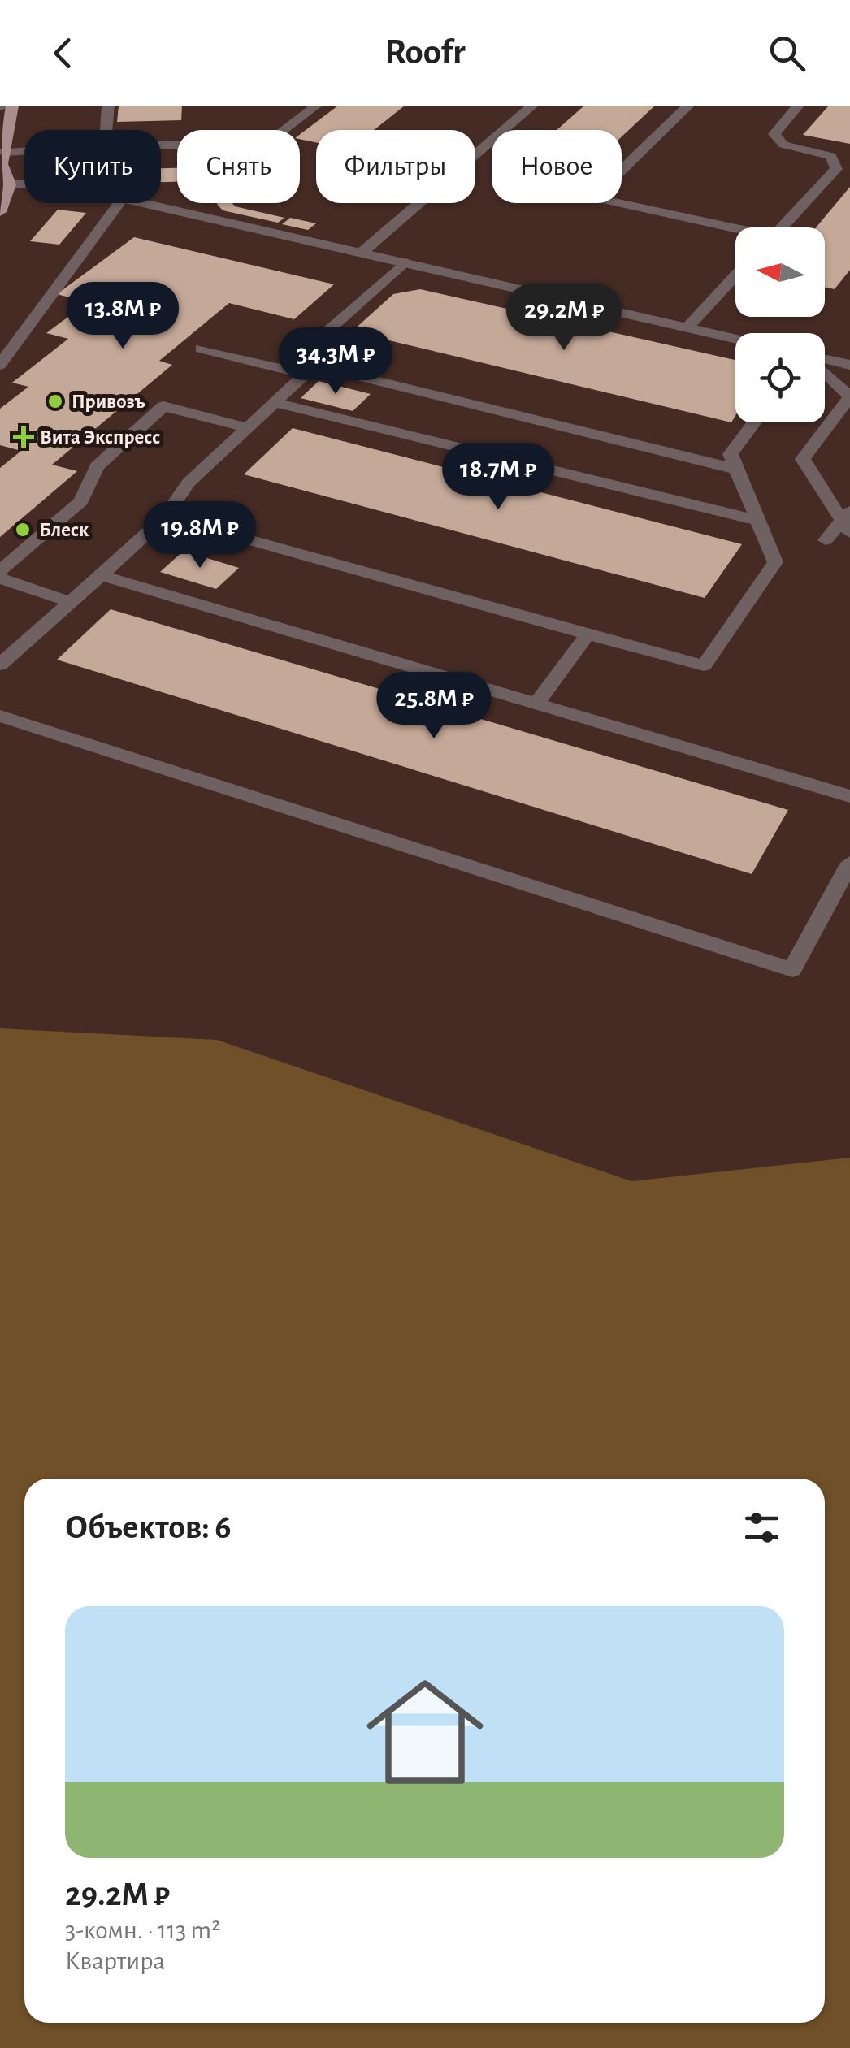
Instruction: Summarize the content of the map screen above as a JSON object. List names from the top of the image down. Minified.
{"places":{"other":["Привозъ","Блеск"],"health":["Вита Экспресс"]},"north":"left","page":{"header":"Roofr","chip":["Купить","Снять","Фильтры","Новое"],"price":["13.8M ₽","29.2M ₽","34.3M ₽","18.7M ₽","19.8M ₽","25.8M ₽"],"heading":"Объектов: 6","list":[{"name":"29.2M ₽","note":"3-комн. · 113 m² · Квартира"}]}}
